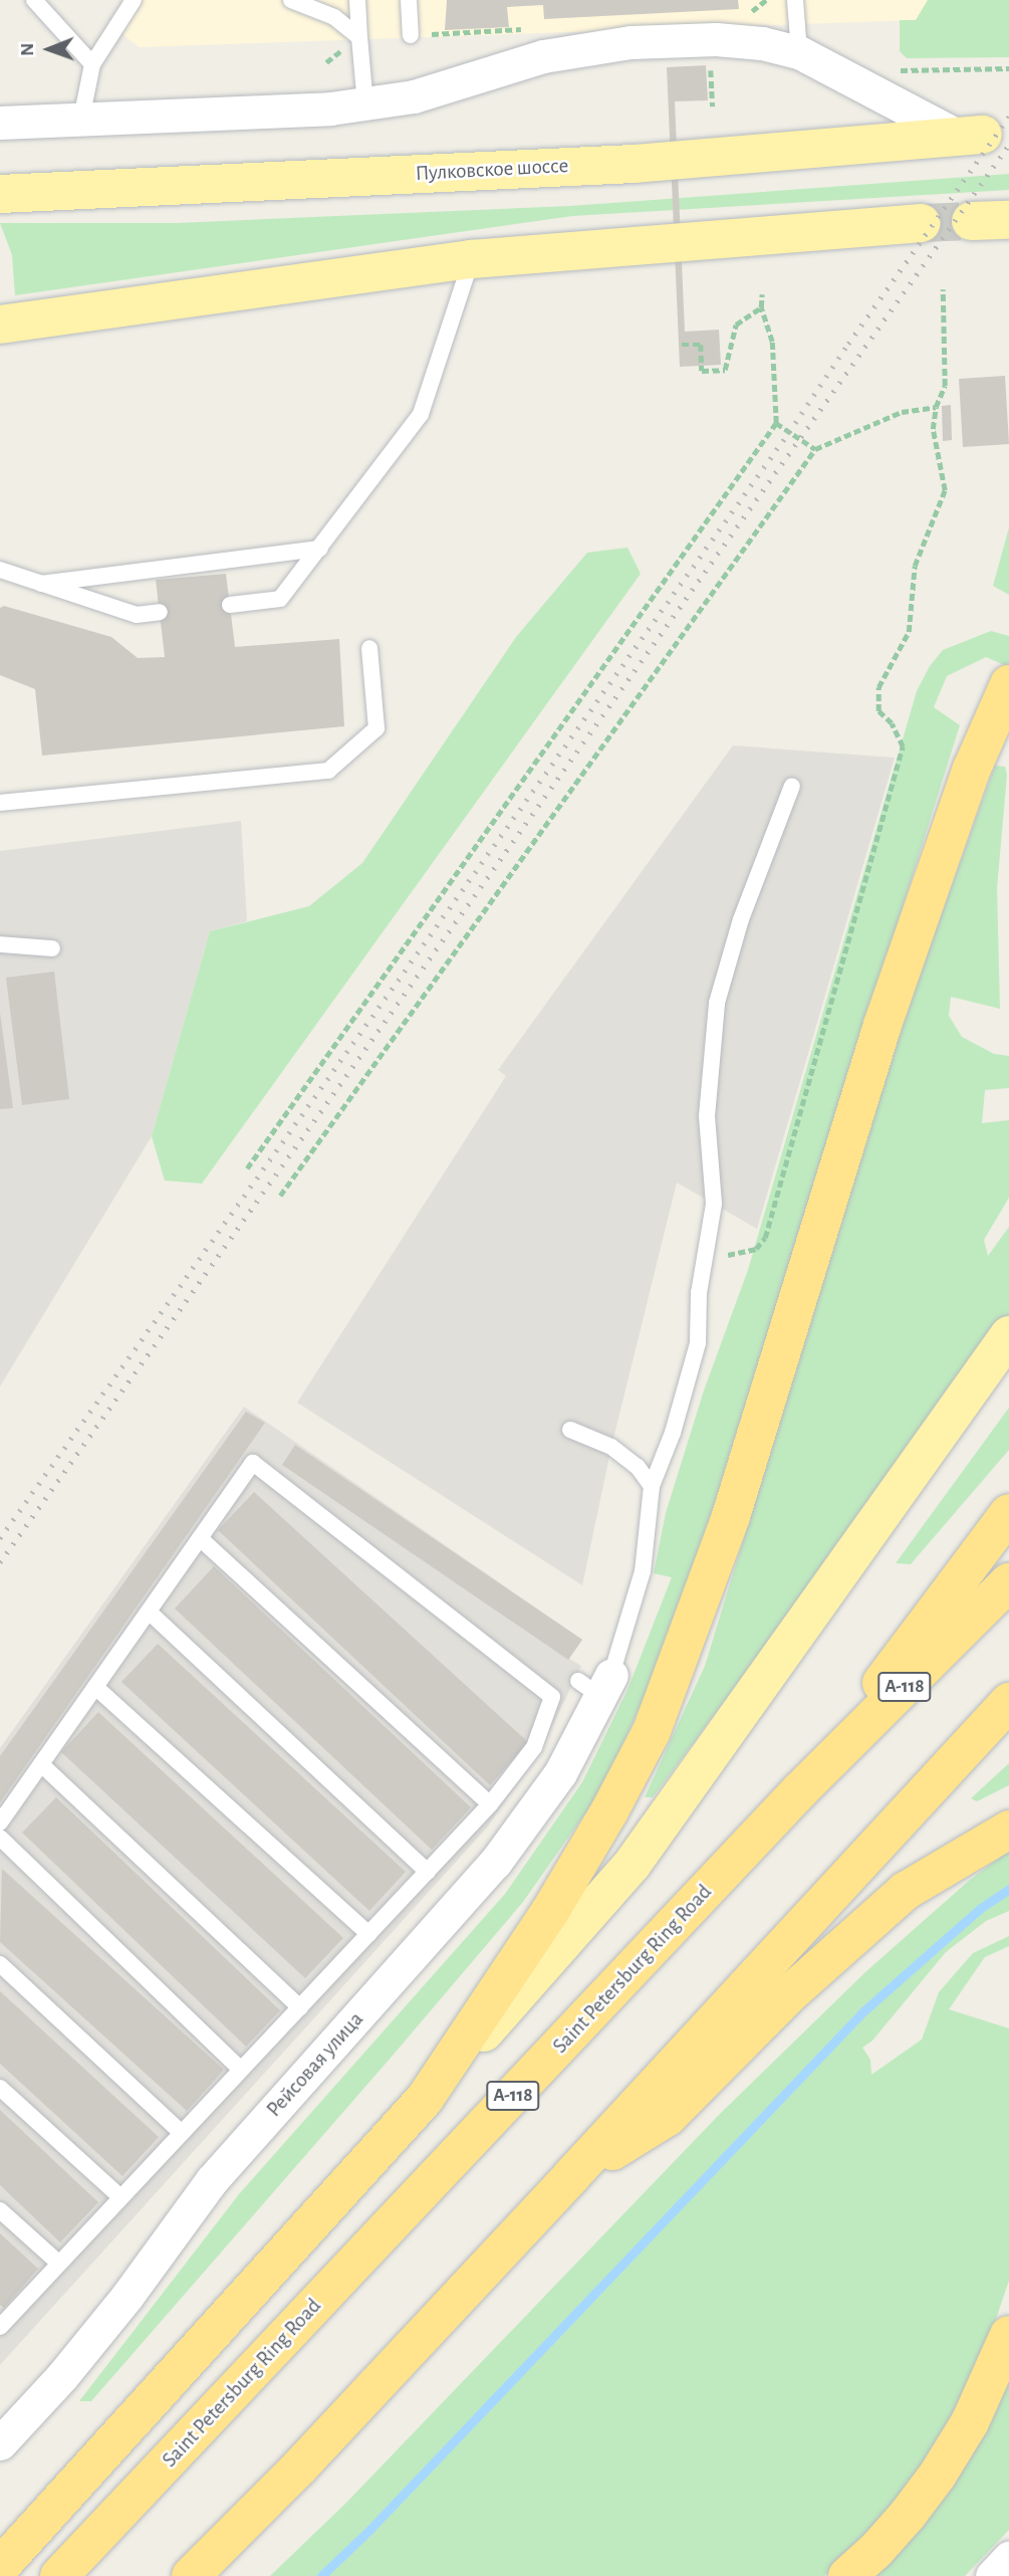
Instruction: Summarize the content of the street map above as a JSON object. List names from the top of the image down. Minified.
{"streets":{"highway":["А-118","Saint Petersburg Ring Road"],"main road":["Пулковское шоссе"],"street":["Рейсовая улица"]},"north":"left"}
